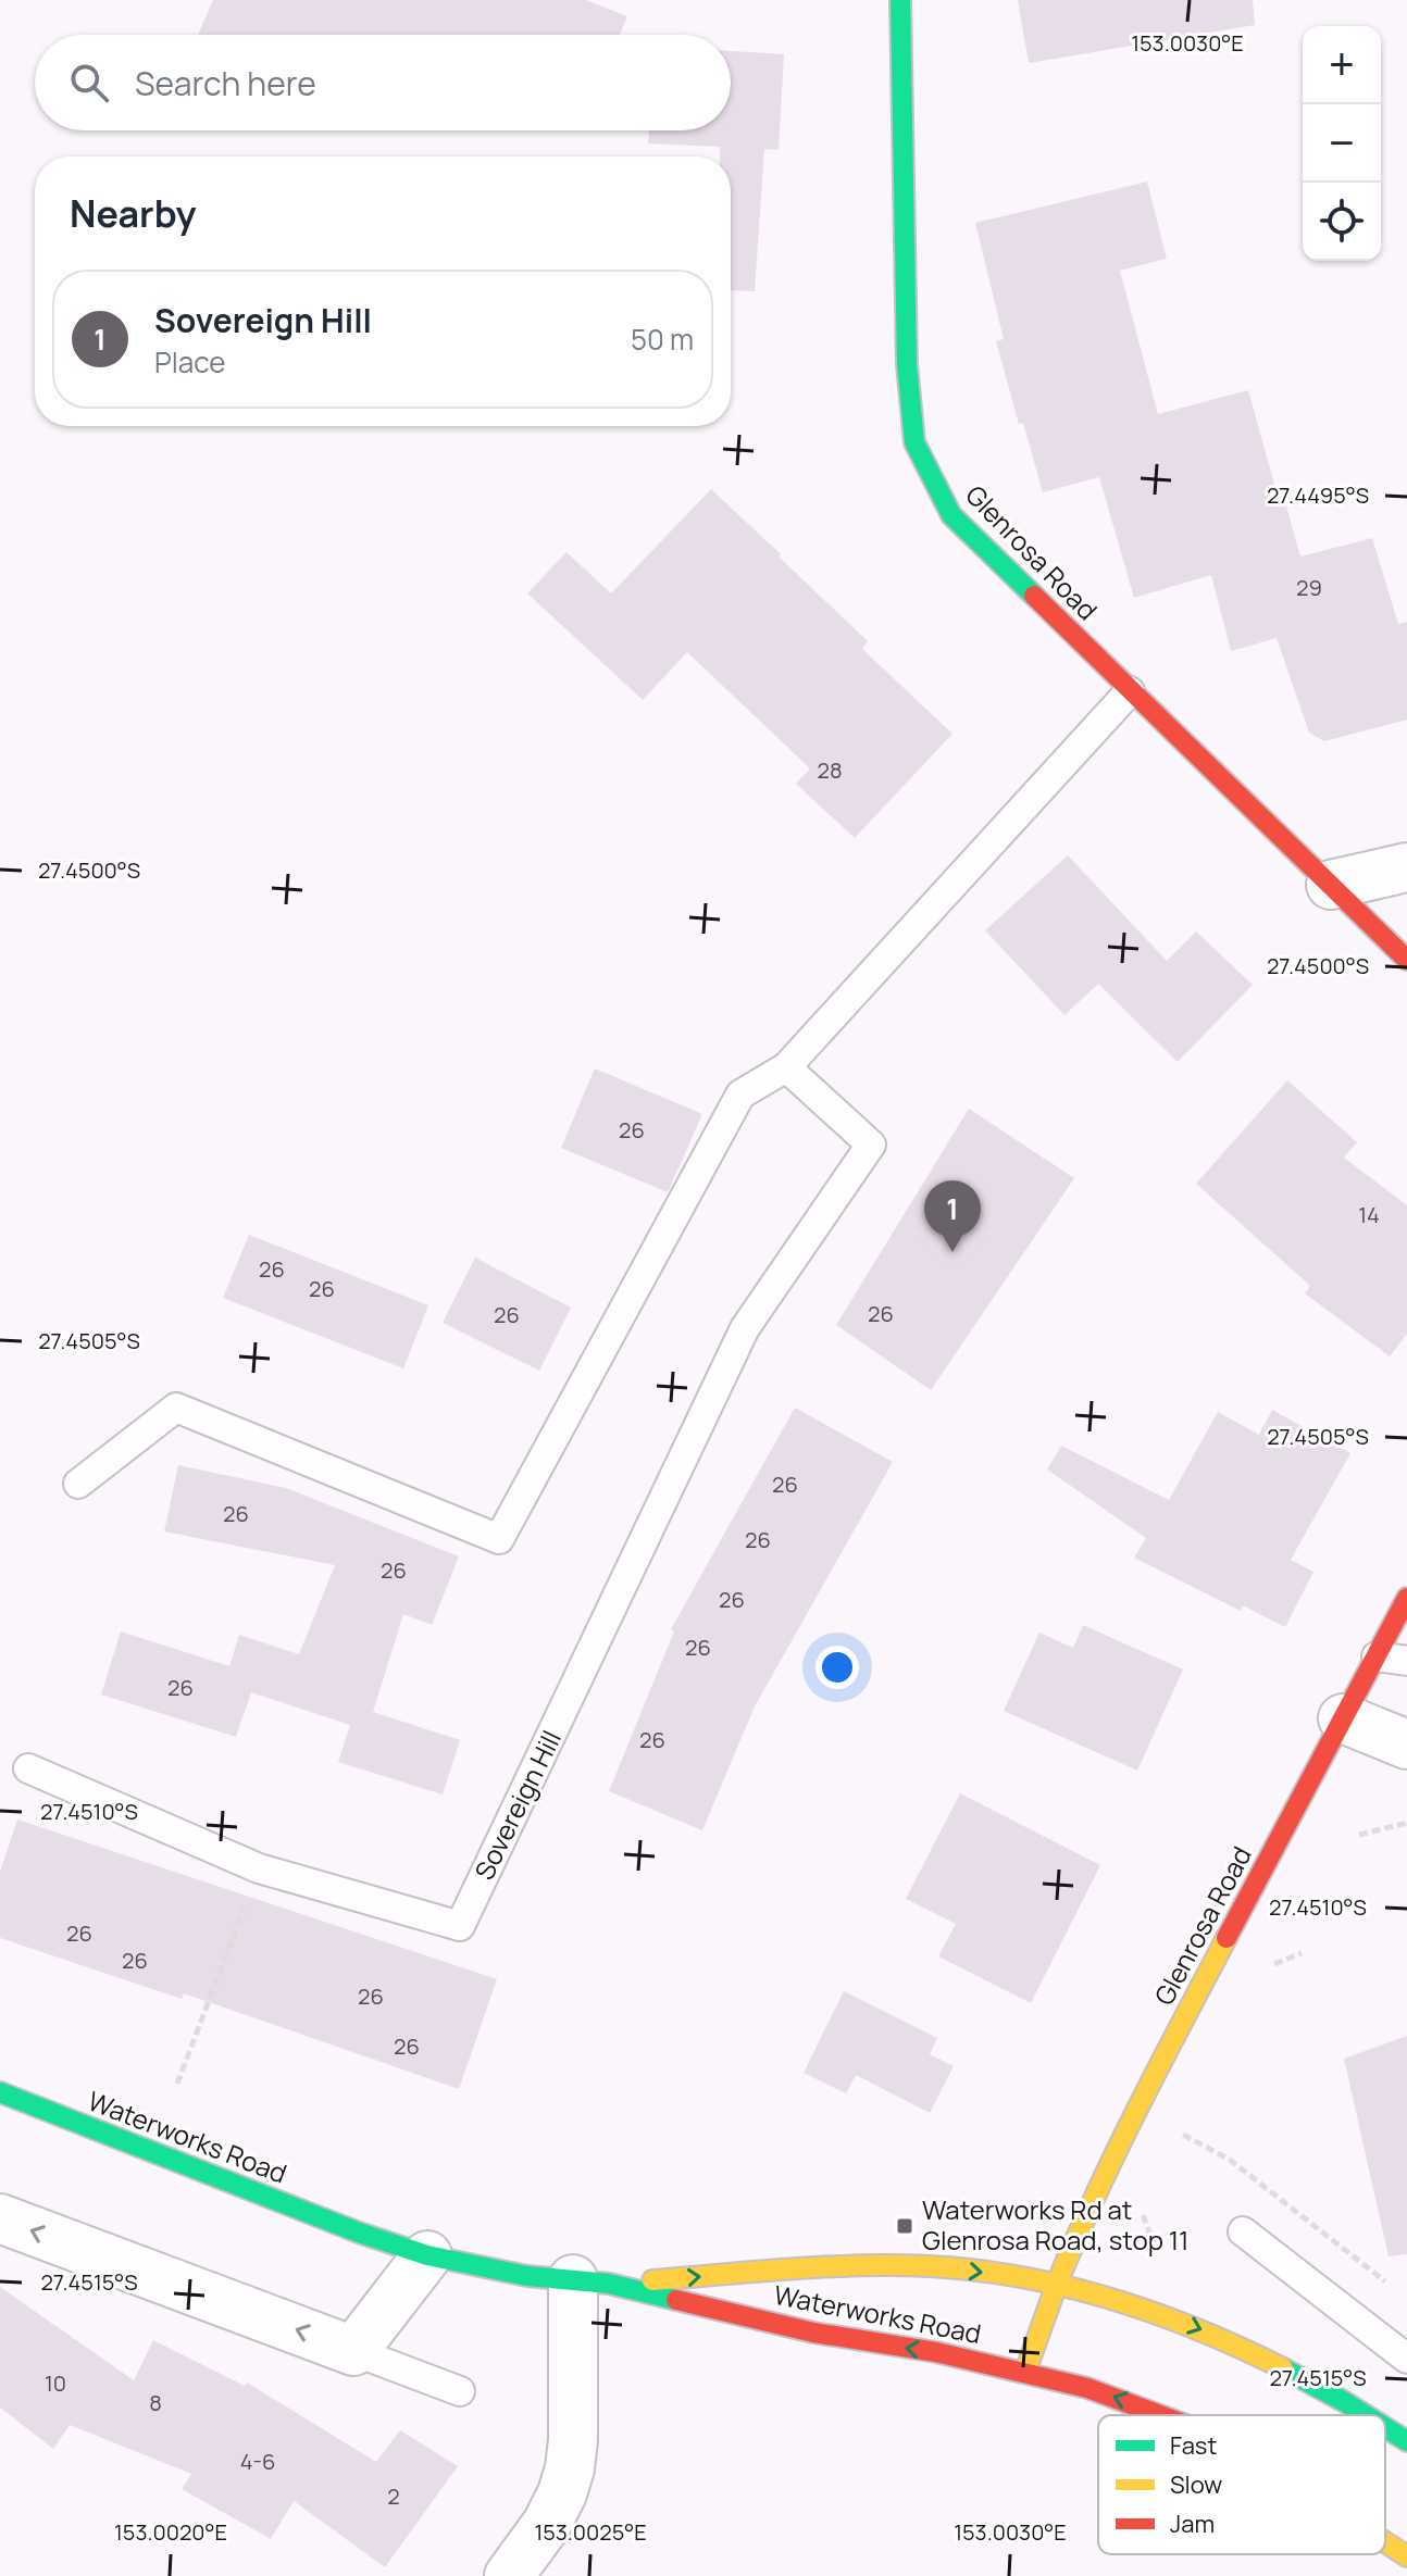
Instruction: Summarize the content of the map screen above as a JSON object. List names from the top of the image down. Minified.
{"streets":{"main road":["Glenrosa Road","Waterworks Road"],"lane":["Sovereign Hill"]},"crossings":[["Glenrosa Road","Waterworks Road"]],"places":{"transit":["Waterworks Rd at Glenrosa Road, stop 11"]},"house_numbers":["29","28","26","14","26","26","26","26","26","26","26","26","26","26","26","26","26","26","26","26","10","8","4-6","2"],"legend":["Fast","Slow","Jam"],"page":{"map_buttons":["+","−"],"search":"Search here","heading":"Nearby","list":[{"mark":"1","name":"Sovereign Hill","note":"Place","value":"50 m"}],"pins":"1"},"coordinates":["153.0030°E","27.4495°S","27.4500°S","27.4505°S","27.4510°S","27.4515°S","153.0020°E","153.0025°E"]}
